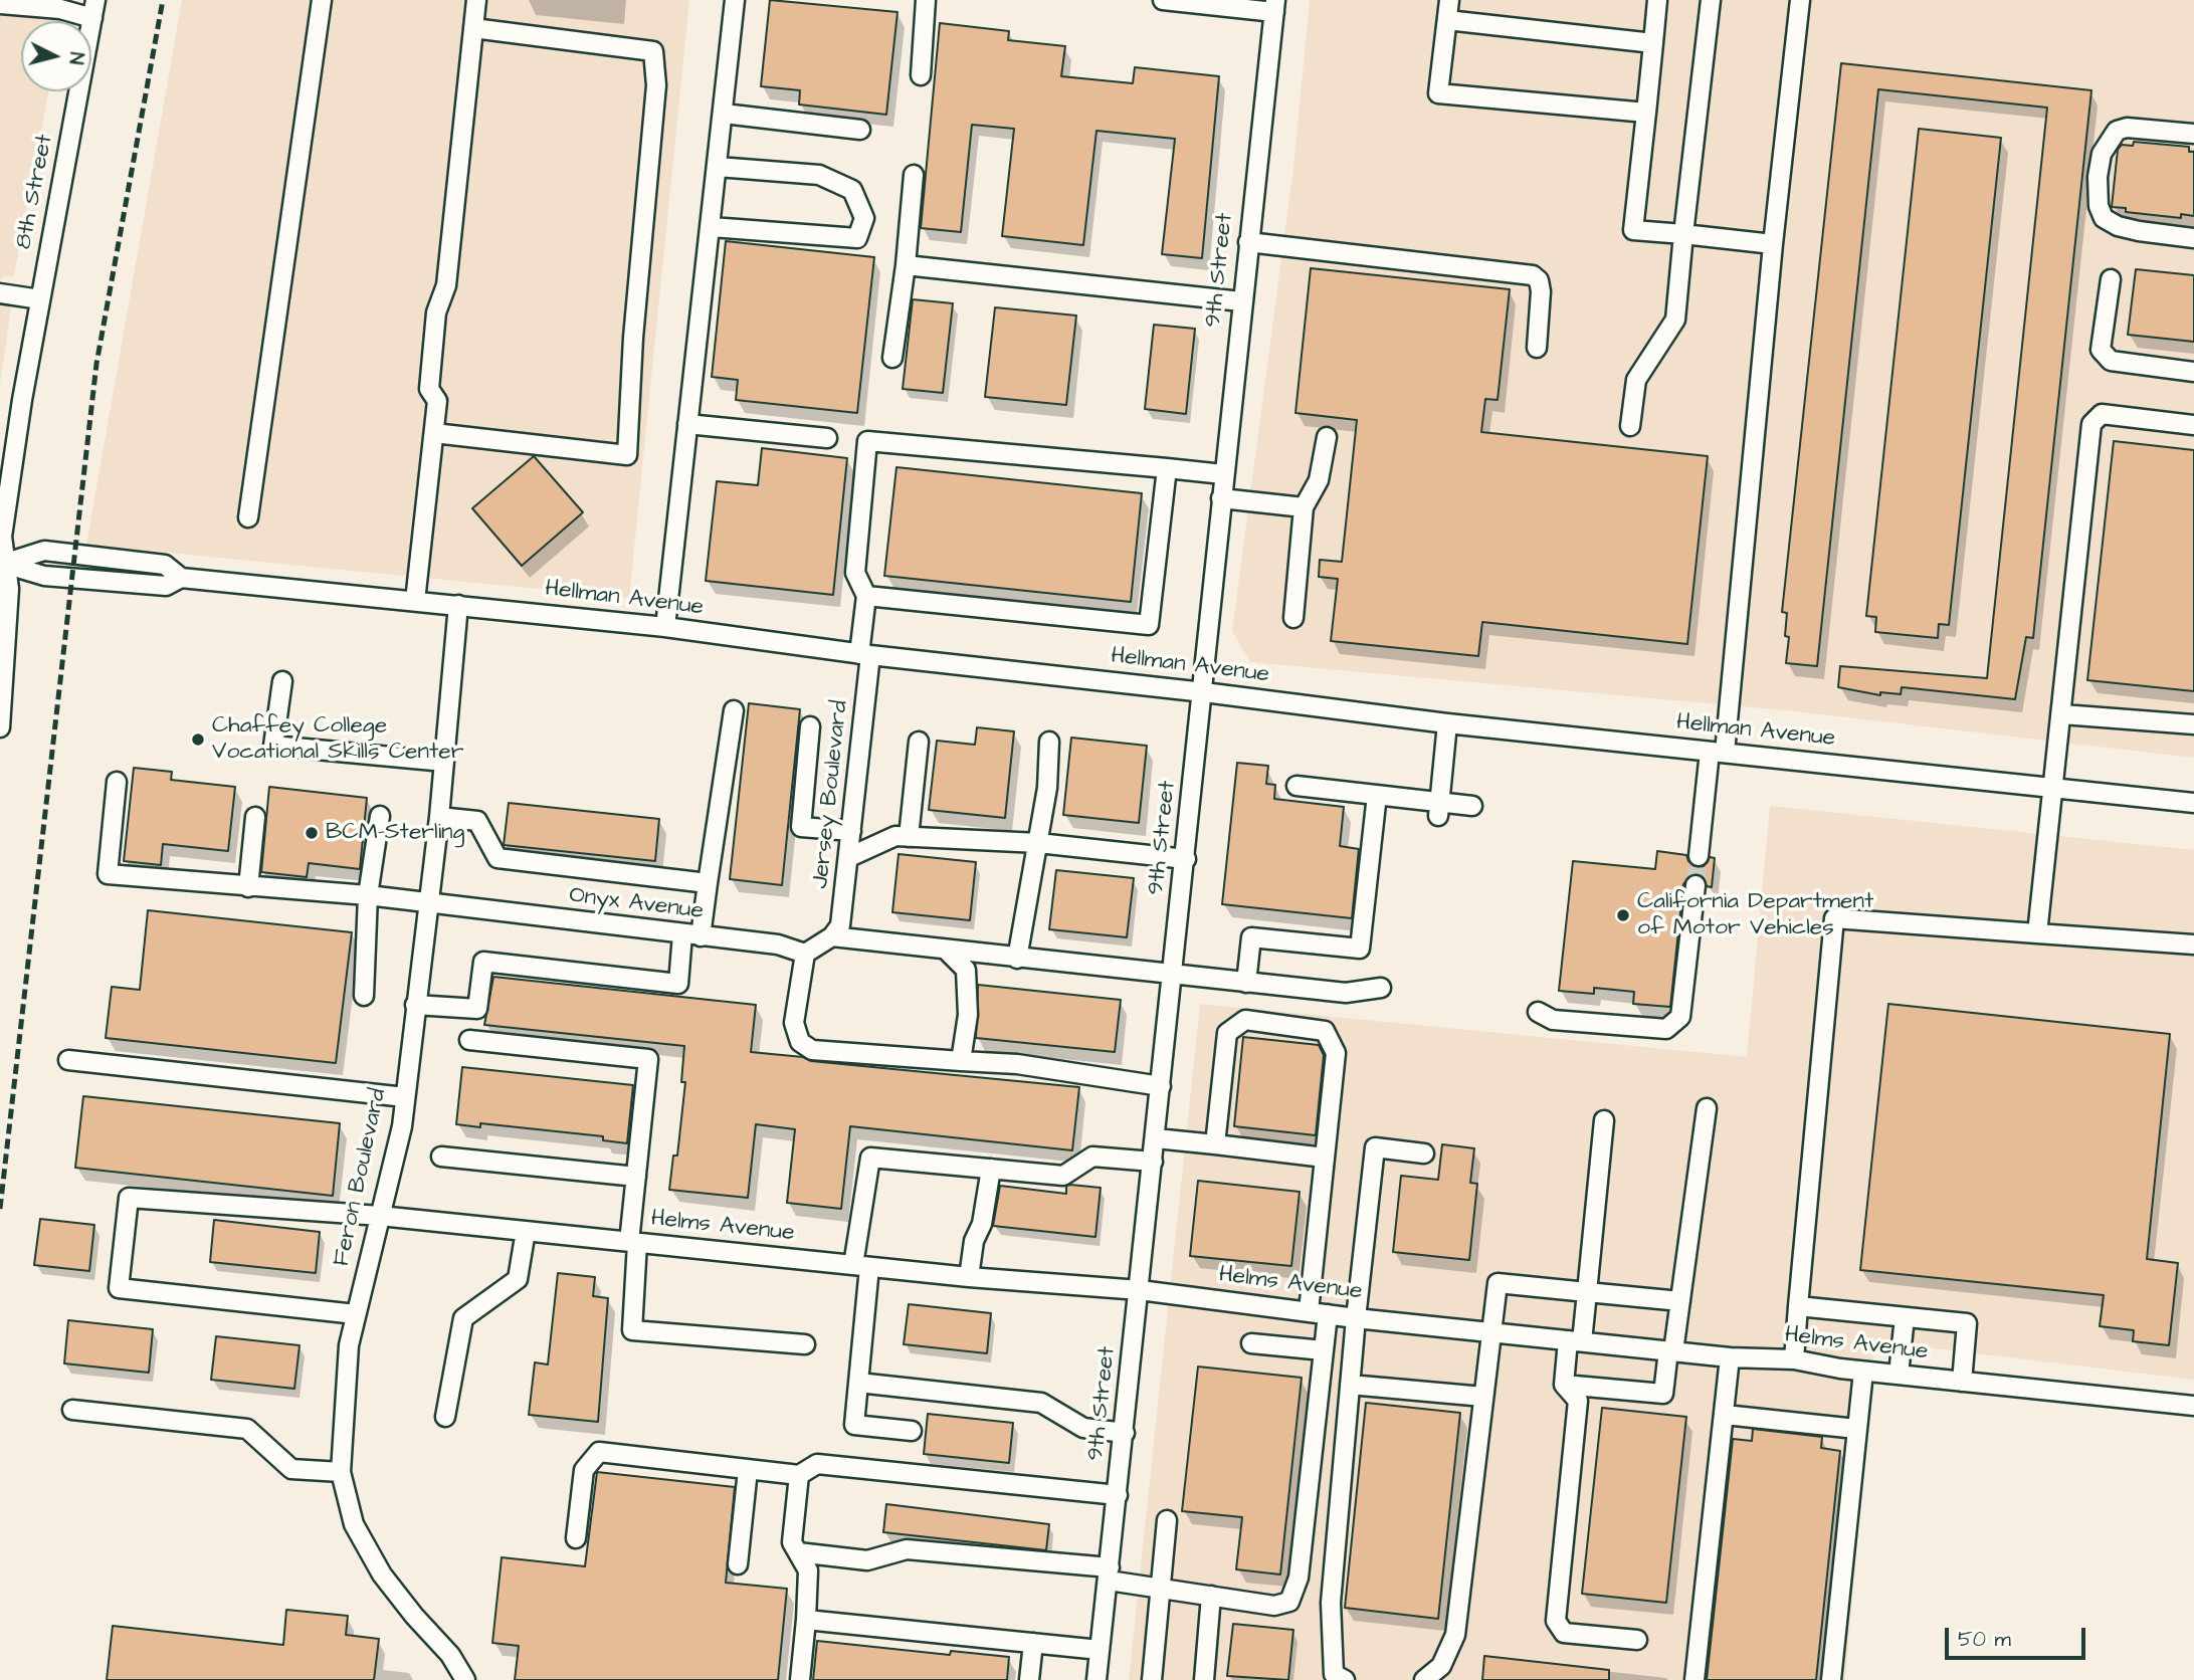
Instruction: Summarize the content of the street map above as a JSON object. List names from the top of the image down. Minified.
{"streets":{"street":["8th Street","9th Street","Hellman Avenue","Jersey Boulevard","Onyx Avenue","Feron Boulevard","Helms Avenue"]},"crossings":[["8th Street","Hellman Avenue"],["9th Street","Hellman Avenue"],["9th Street","Helms Avenue"],["Hellman Avenue","Jersey Boulevard"],["Hellman Avenue","Feron Boulevard"],["Onyx Avenue","Feron Boulevard"],["Feron Boulevard","Helms Avenue"]],"places":["Chaffey College Vocational Skills Center","BCM-Sterling","California Department of Motor Vehicles"],"scale_bar":"50 m","north":"right"}
